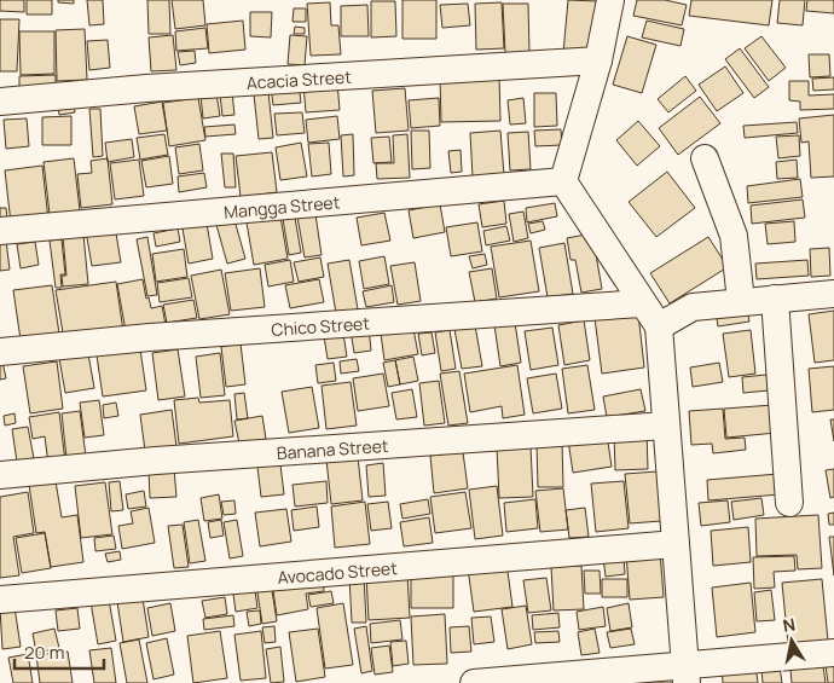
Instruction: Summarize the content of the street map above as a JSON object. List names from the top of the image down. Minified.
{"streets":{"street":["Acacia Street","Mangga Street","Chico Street","Banana Street","Avocado Street"]},"scale_bar":"20 m","north":"top"}
